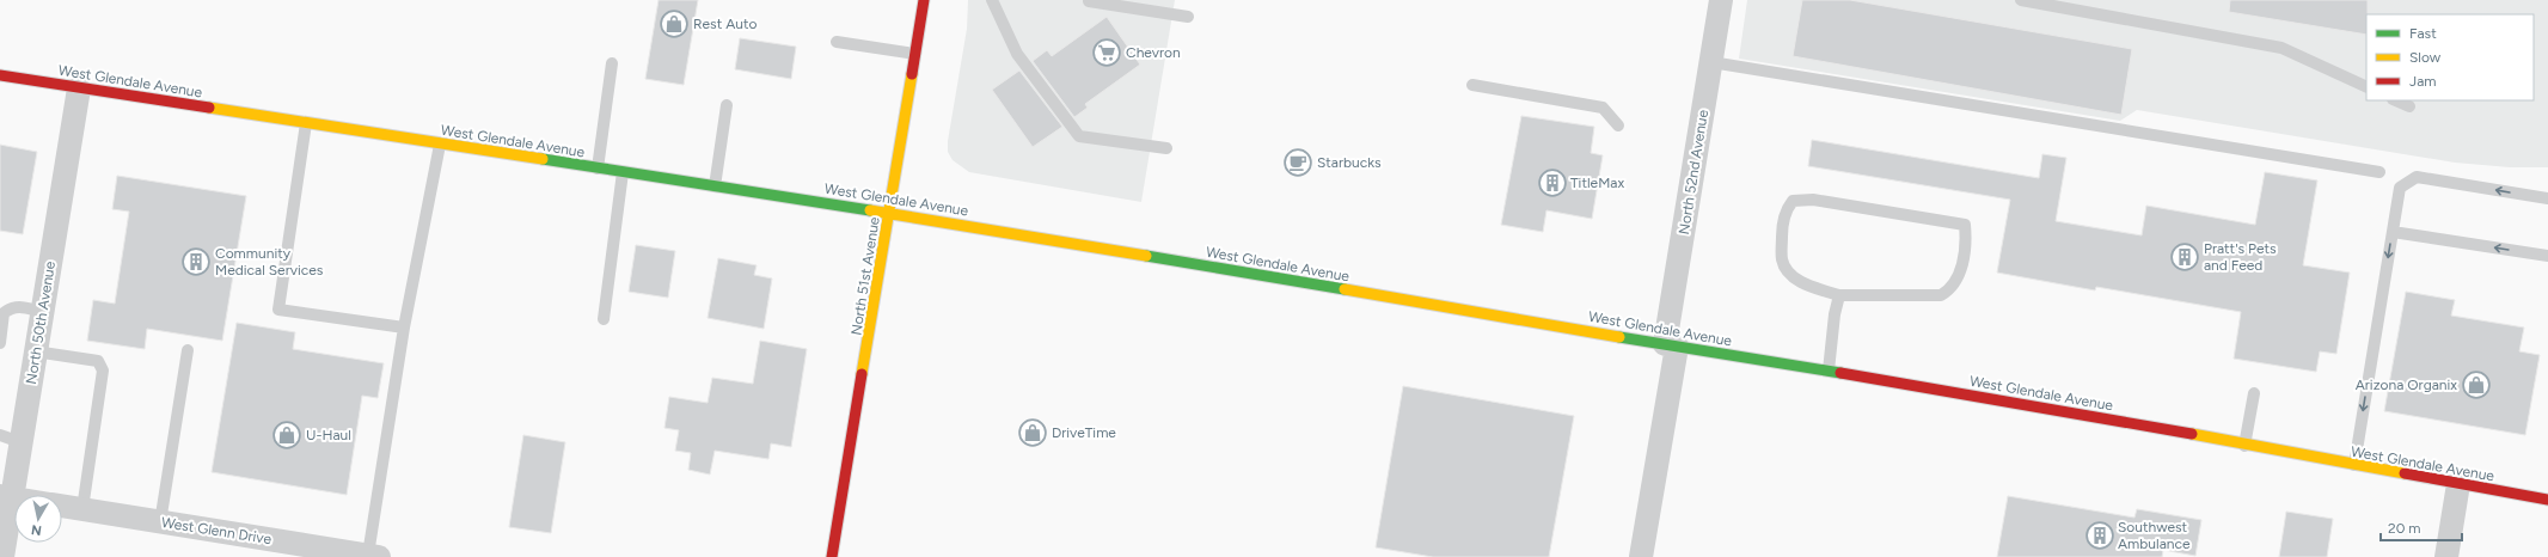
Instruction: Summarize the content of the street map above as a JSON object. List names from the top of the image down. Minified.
{"streets":{"main road":["West Glendale Avenue","North 51st Avenue"],"street":["North 52nd Avenue","North 50th Avenue","West Glenn Drive"]},"crossings":[["West Glendale Avenue","North 52nd Avenue"],["West Glendale Avenue","North 51st Avenue"],["West Glendale Avenue","North 50th Avenue"]],"places":{"shop":["Rest Auto","Arizona Organix","DriveTime","U-Haul"],"supermarket":["Chevron"],"cafe":["Starbucks"],"building":["TitleMax","Pratt's Pets and Feed","Community Medical Services","Southwest Ambulance"]},"legend":["Fast","Slow","Jam"],"scale_bar":"20 m","north":"bottom"}
